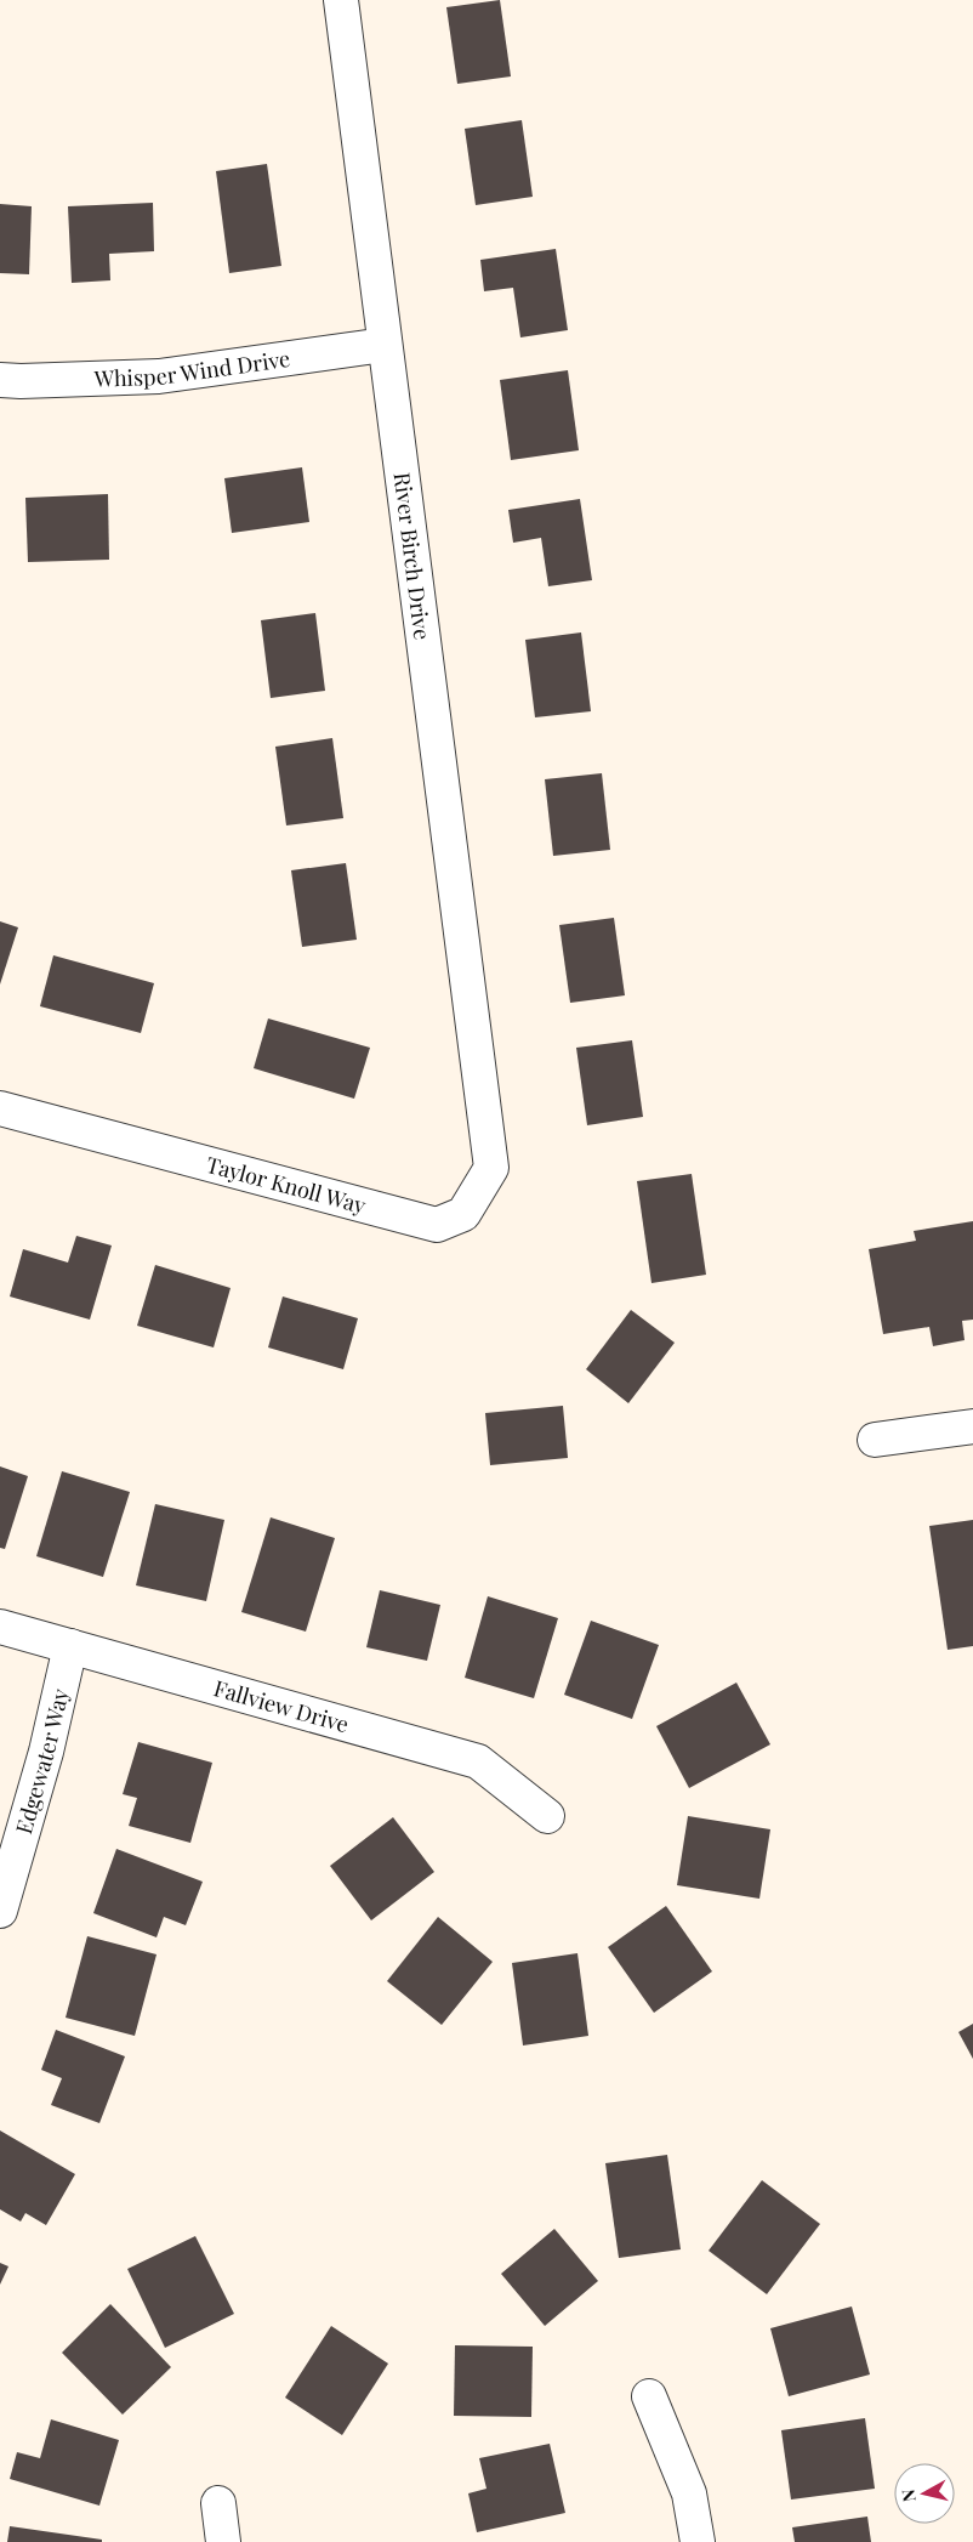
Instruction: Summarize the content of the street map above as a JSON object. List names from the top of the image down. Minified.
{"streets":{"street":["Whisper Wind Drive","River Birch Drive","Taylor Knoll Way","Fallview Drive","Edgewater Way"]},"crossings":[["Whisper Wind Drive","River Birch Drive"],["River Birch Drive","Taylor Knoll Way"],["Fallview Drive","Edgewater Way"]],"north":"left"}
